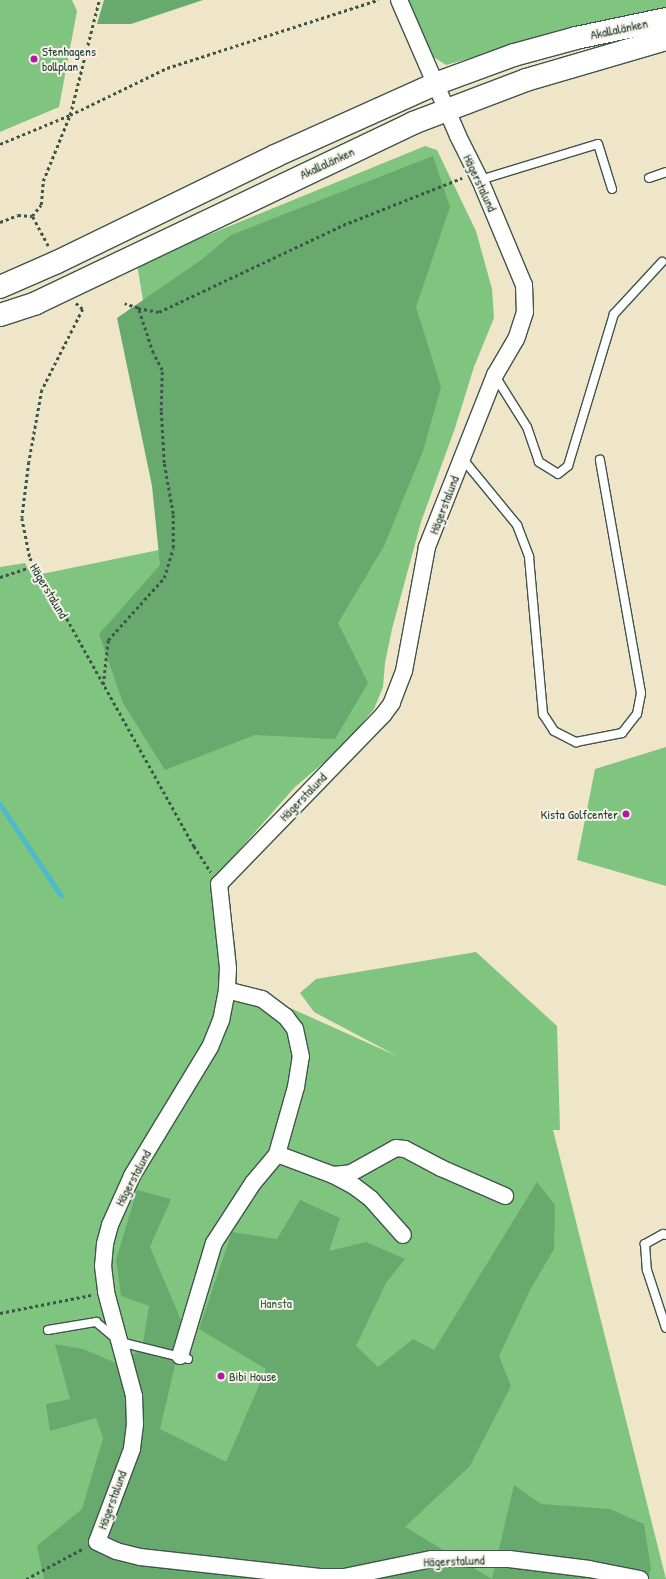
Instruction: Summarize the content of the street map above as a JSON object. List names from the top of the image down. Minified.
{"streets":{"main road":["Akallalänken"],"street":["Hägerstalund"]},"crossings":[["Akallalänken","Hägerstalund"]],"parks":["Hansta"],"places":["Stenhagens bollplan","Kista Golfcenter","Bibi House"]}
